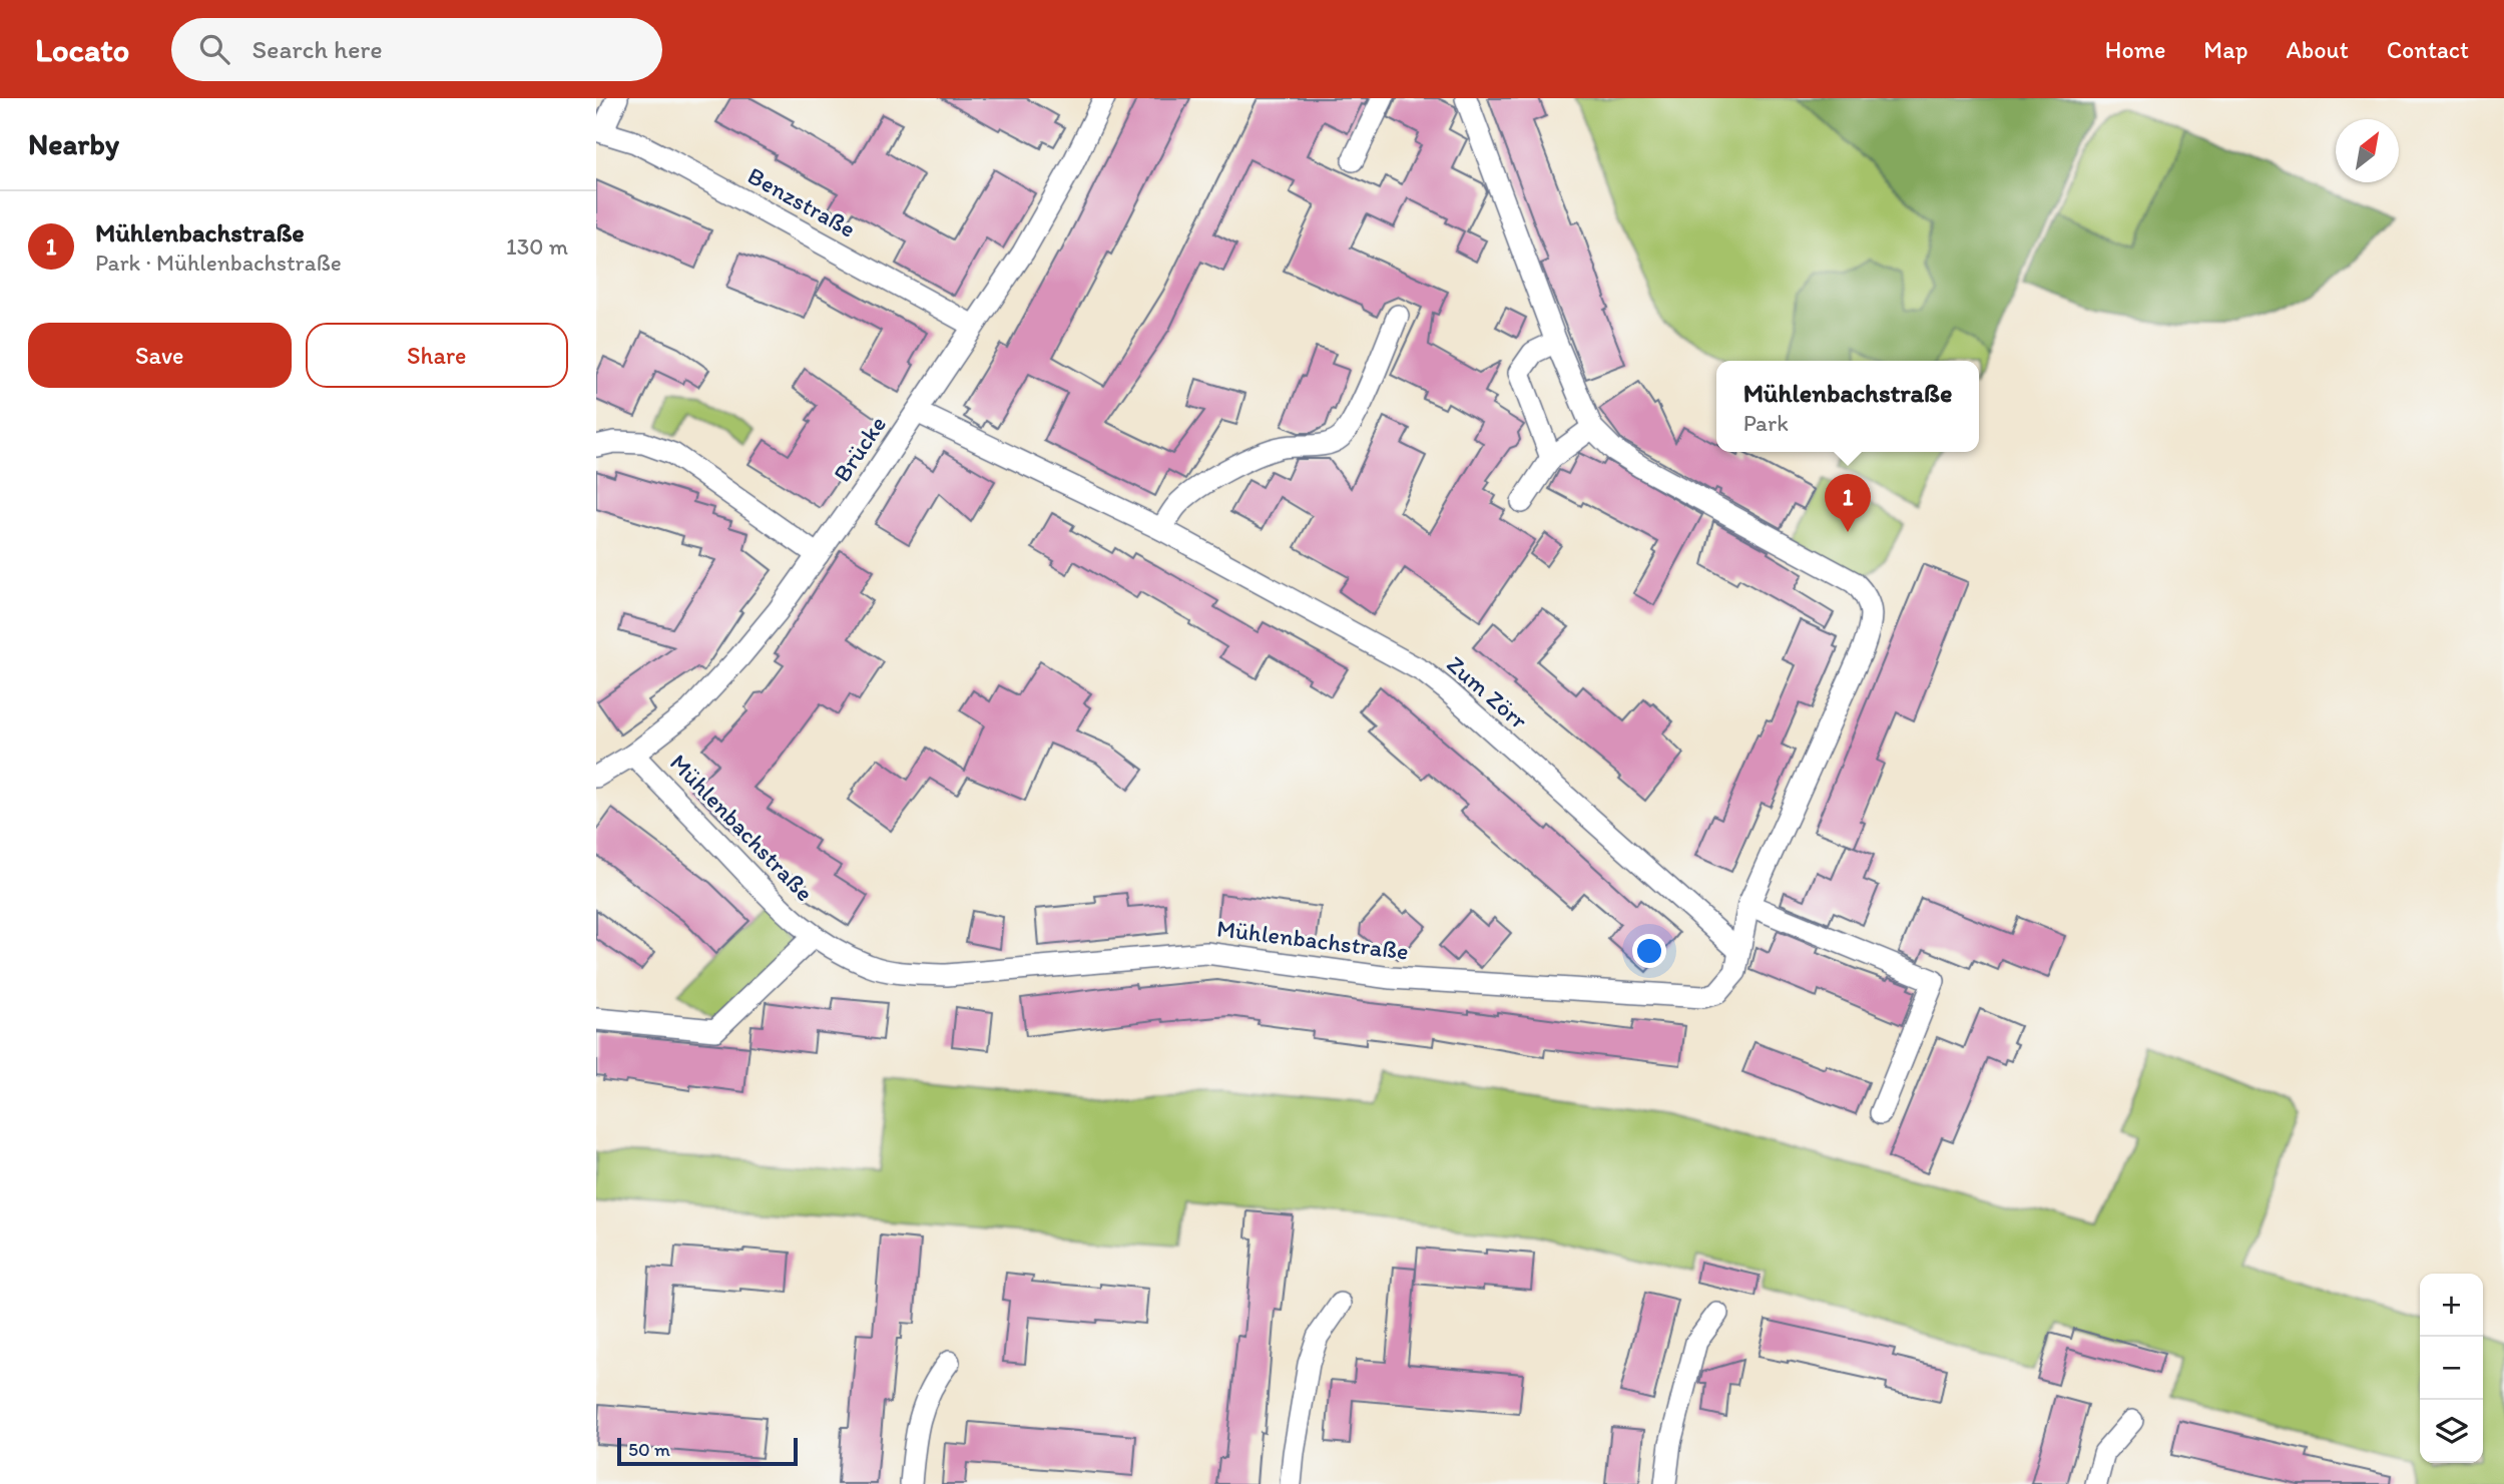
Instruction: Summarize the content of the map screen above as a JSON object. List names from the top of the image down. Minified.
{"streets":{"street":["Benzstraße","Brücke","Zum Zörr","Mühlenbachstraße"]},"crossings":[["Benzstraße","Brücke"],["Brücke","Zum Zörr"],["Brücke","Mühlenbachstraße"],["Zum Zörr","Mühlenbachstraße"]],"scale_bar":"50 m","north":"top right","page":{"header":"Locato","search":"Search here","nav":["Home","Map","About","Contact"],"heading":"Nearby","list":[{"mark":"1","name":"Mühlenbachstraße","note":"Park · Mühlenbachstraße","value":"130 m"}],"buttons":["Save","Share"],"popup":["Mühlenbachstraße","Park"],"pins":"1","map_buttons":["+","−"],"scale":"50 m"}}
